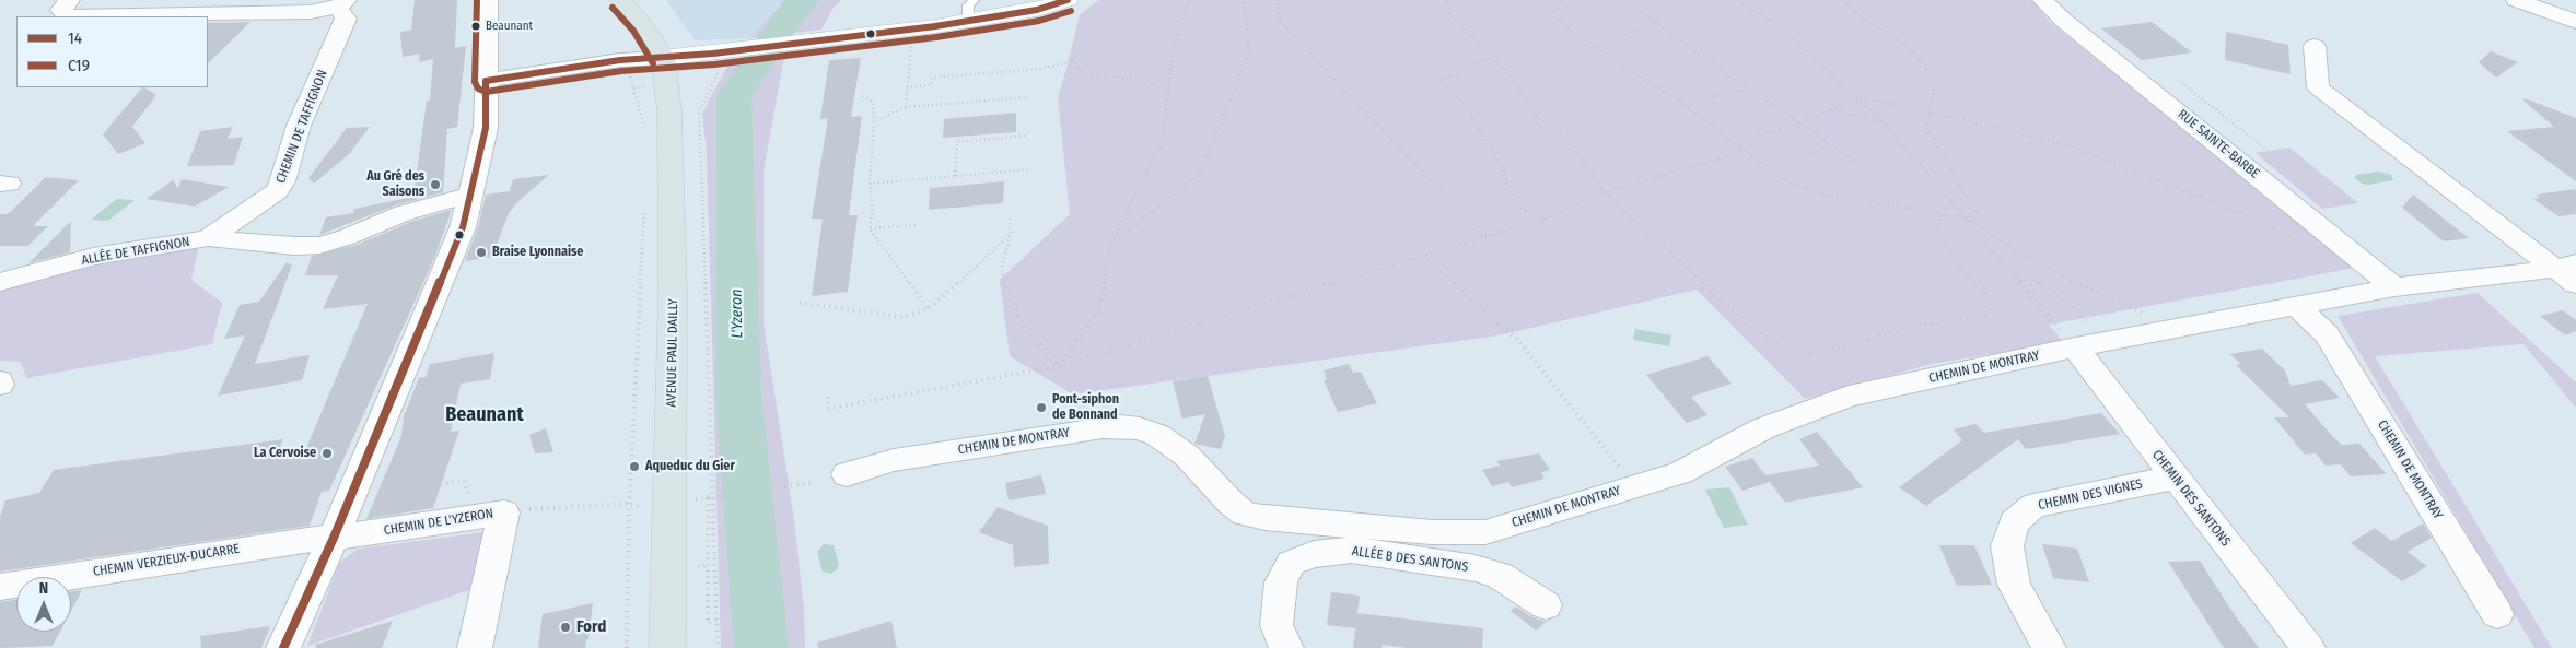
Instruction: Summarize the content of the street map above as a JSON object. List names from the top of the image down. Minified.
{"streets":{"main road":["AVENUE PAUL DAILLY"],"street":["CHEMIN DE TAFFIGNON","RUE SAINTE-BARBE","ALLÉE DE TAFFIGNON","CHEMIN DE MONTRAY","CHEMIN DES VIGNES","CHEMIN DES SANTONS","CHEMIN DE L'YZERON","ALLÉE B DES SANTONS","CHEMIN VERZIEUX-DUCARRE"]},"crossings":[["CHEMIN DE TAFFIGNON","ALLÉE DE TAFFIGNON"],["RUE SAINTE-BARBE","CHEMIN DE MONTRAY"],["CHEMIN DE MONTRAY","CHEMIN DES SANTONS"],["CHEMIN DES VIGNES","CHEMIN DES SANTONS"],["CHEMIN DE L'YZERON","CHEMIN VERZIEUX-DUCARRE"]],"districts":["Beaunant"],"water":["L'Yzeron"],"places":["Beaunant","Au Gré des Saisons","Braise Lyonnaise","Pont-siphon de Bonnand","La Cervoise","Aqueduc du Gier","Ford"],"lines":["transit line 14","transit line C19"],"legend":["14","C19"],"north":"top"}
